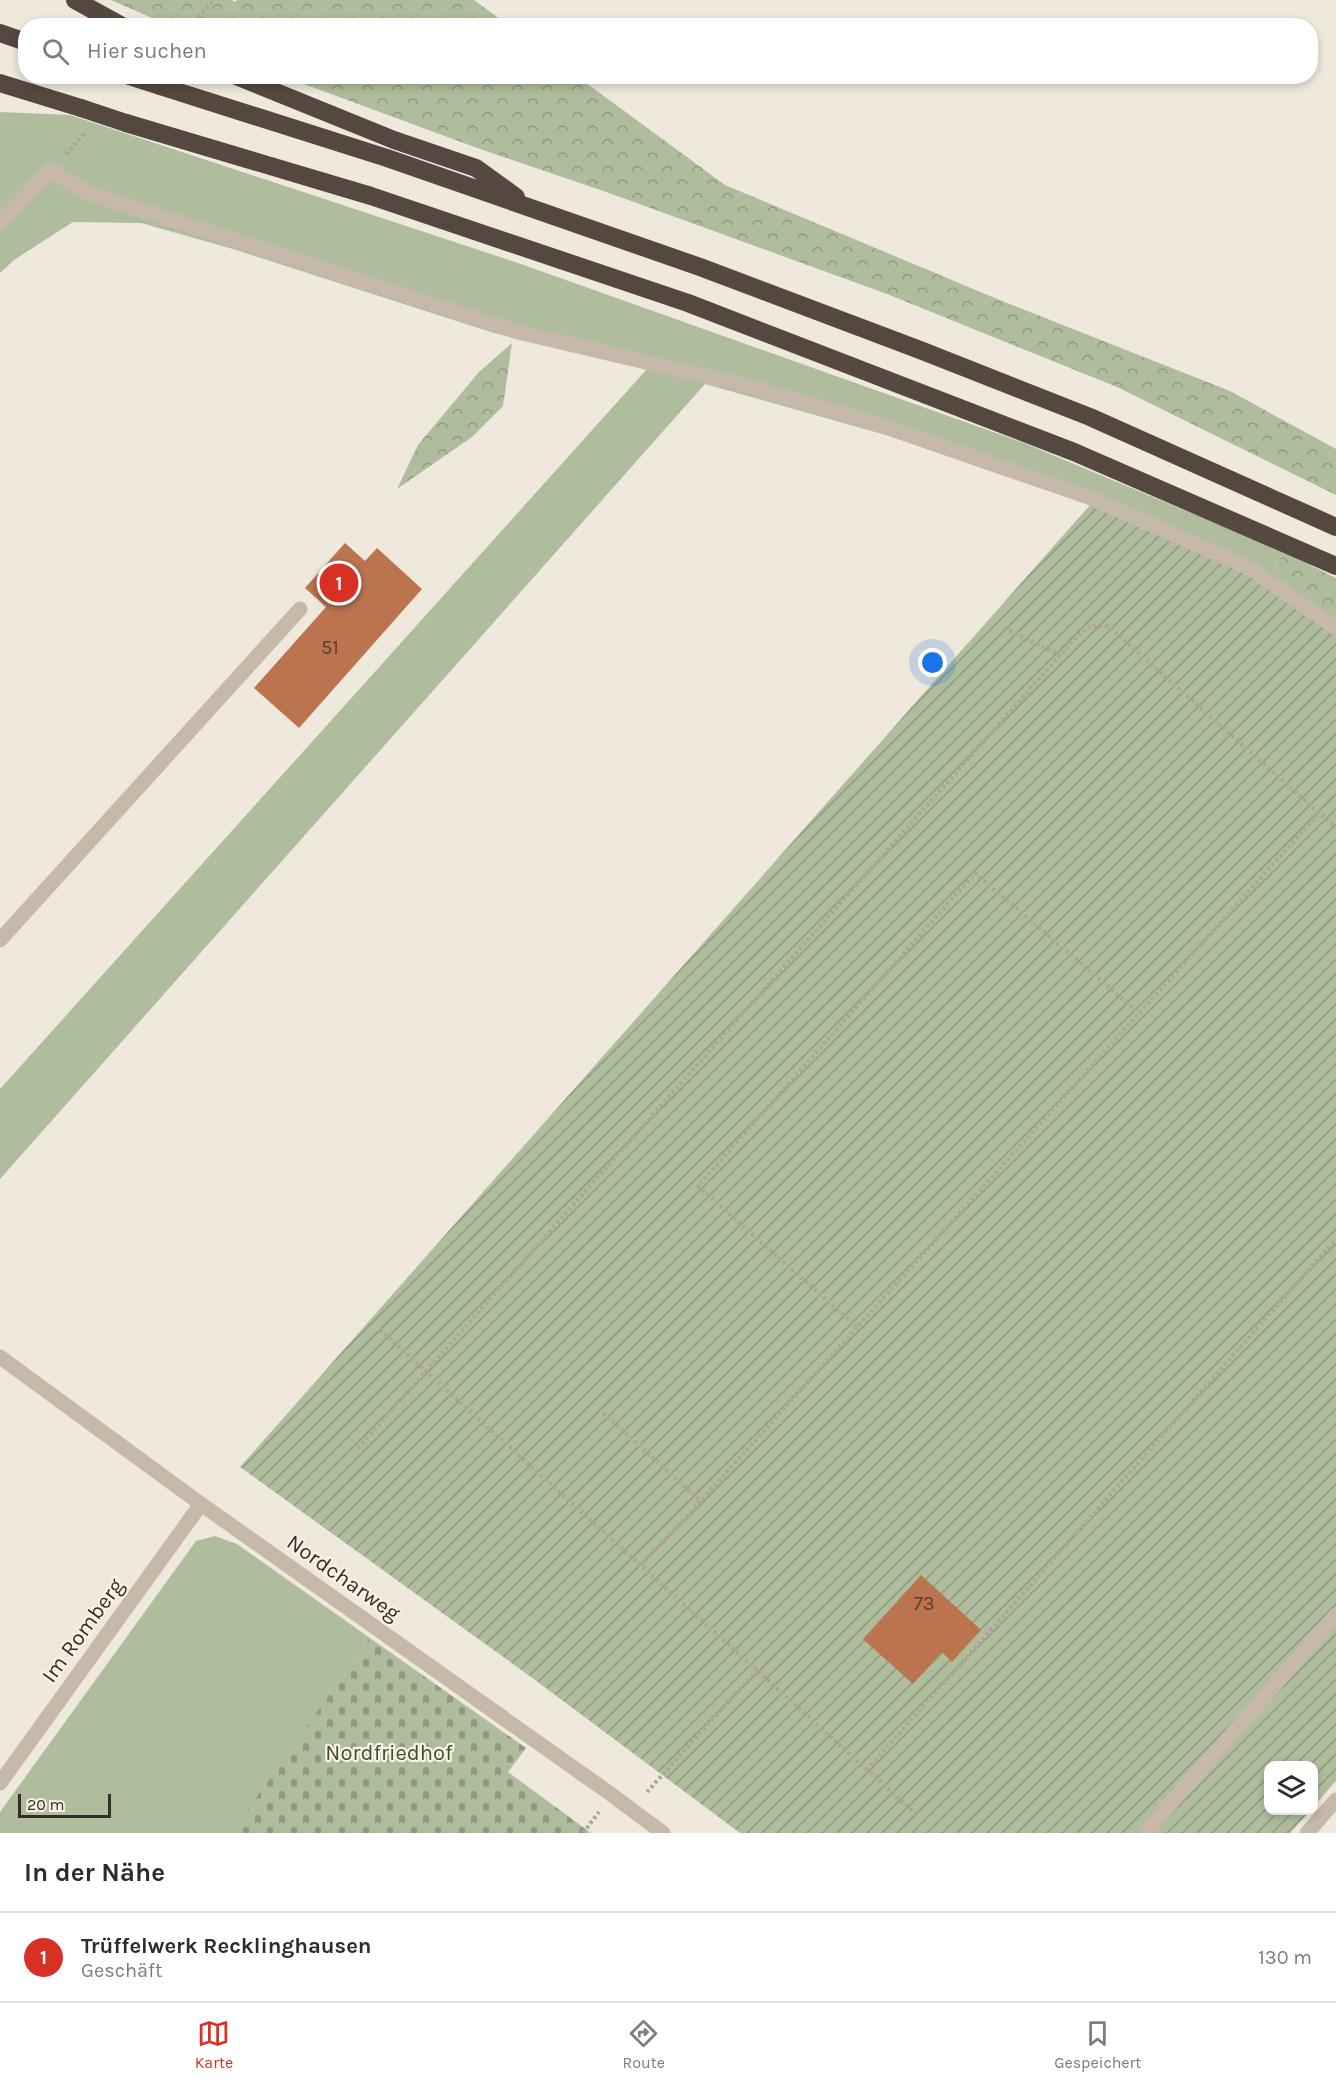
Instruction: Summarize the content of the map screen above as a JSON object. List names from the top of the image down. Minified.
{"streets":{"street":["Nordcharweg","Im Romberg"]},"crossings":[["Nordcharweg","Im Romberg"]],"parks":["Nordfriedhof"],"house_numbers":["51","73"],"scale_bar":"20 m","page":{"search":"Hier suchen","pins":"1","scale":"20 m","heading":"In der Nähe","list":[{"mark":"1","name":"Trüffelwerk Recklinghausen","note":"Geschäft","value":"130 m"}],"nav":["Karte","Route","Gespeichert"]}}
